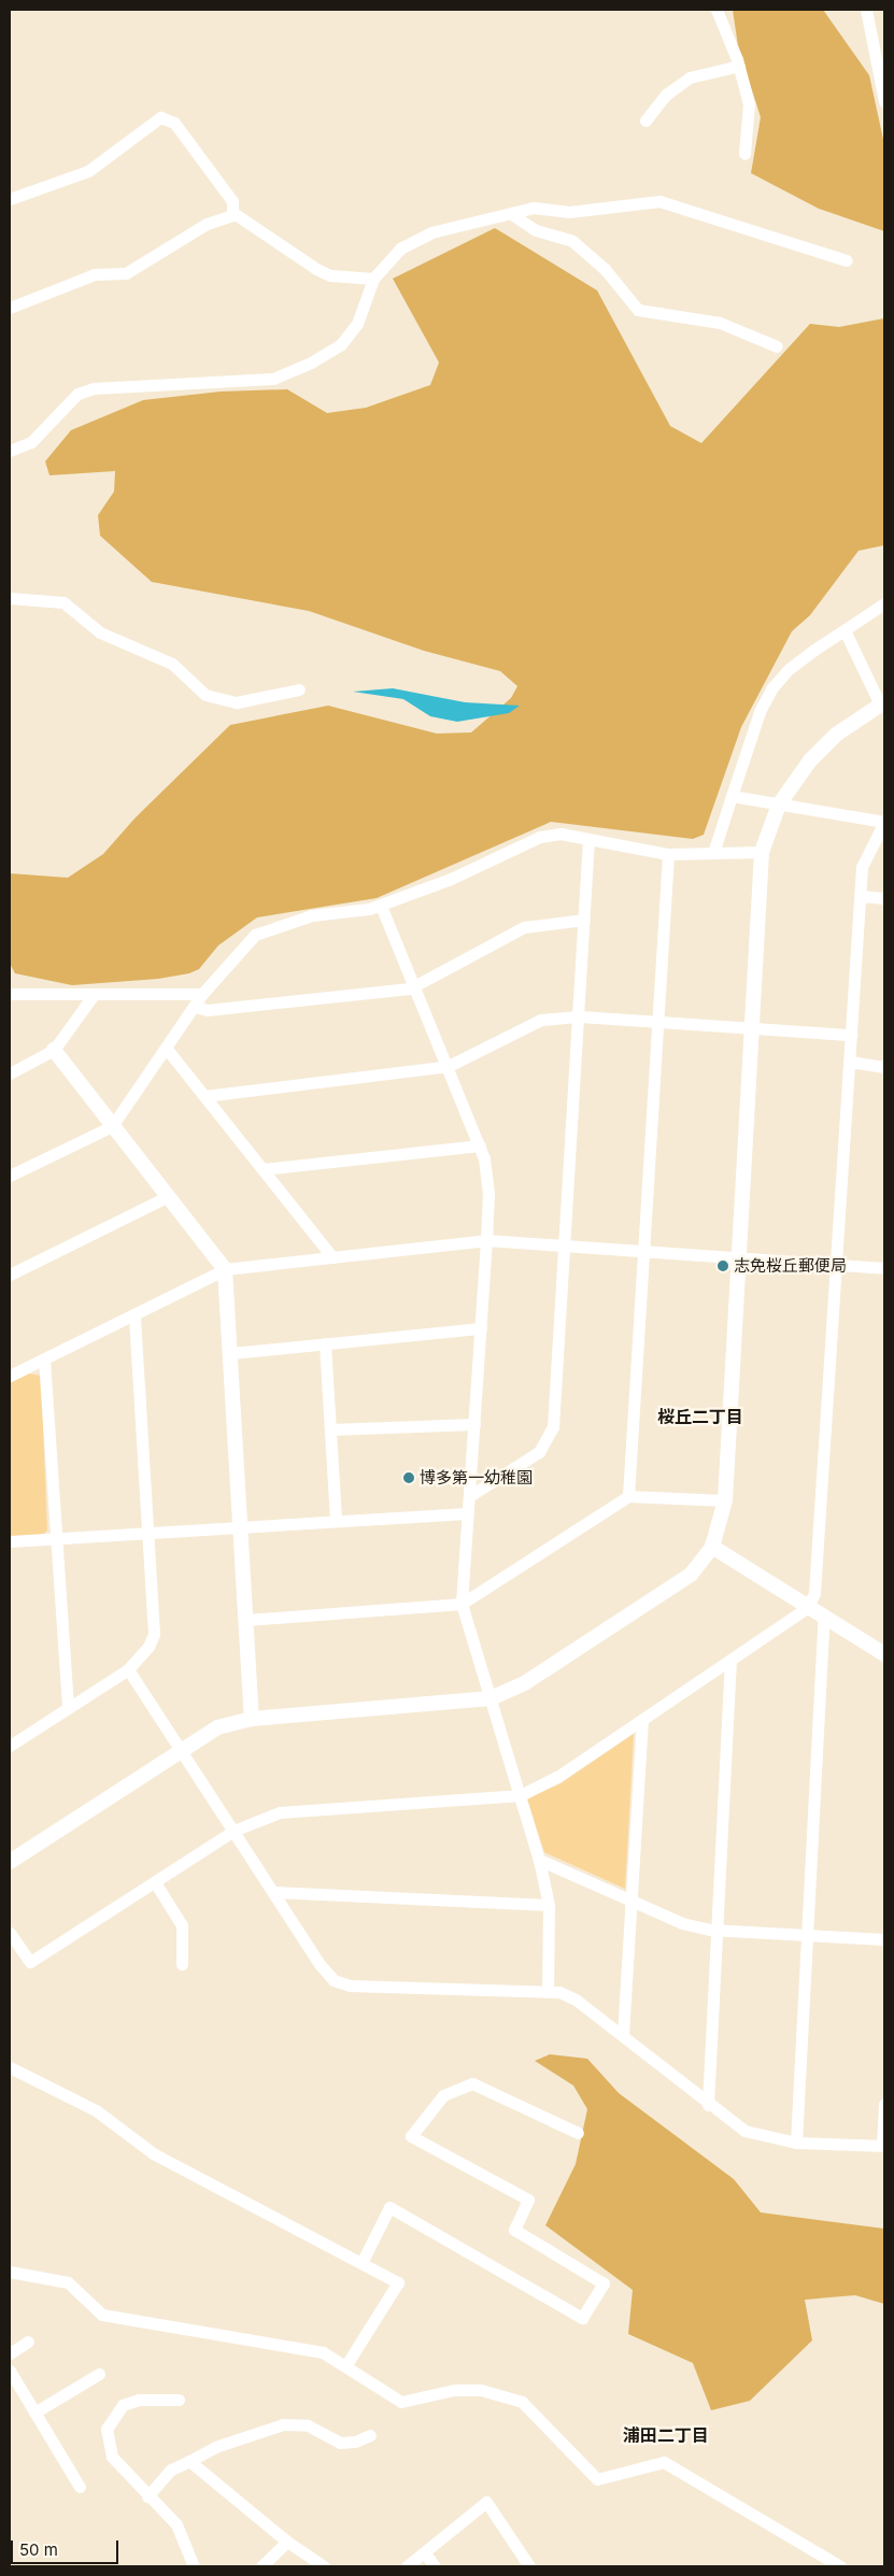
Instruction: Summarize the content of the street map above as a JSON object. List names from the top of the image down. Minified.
{"districts":["桜丘二丁目","浦田二丁目"],"places":["志免桜丘郵便局","博多第一幼稚園"],"scale_bar":"50 m"}
